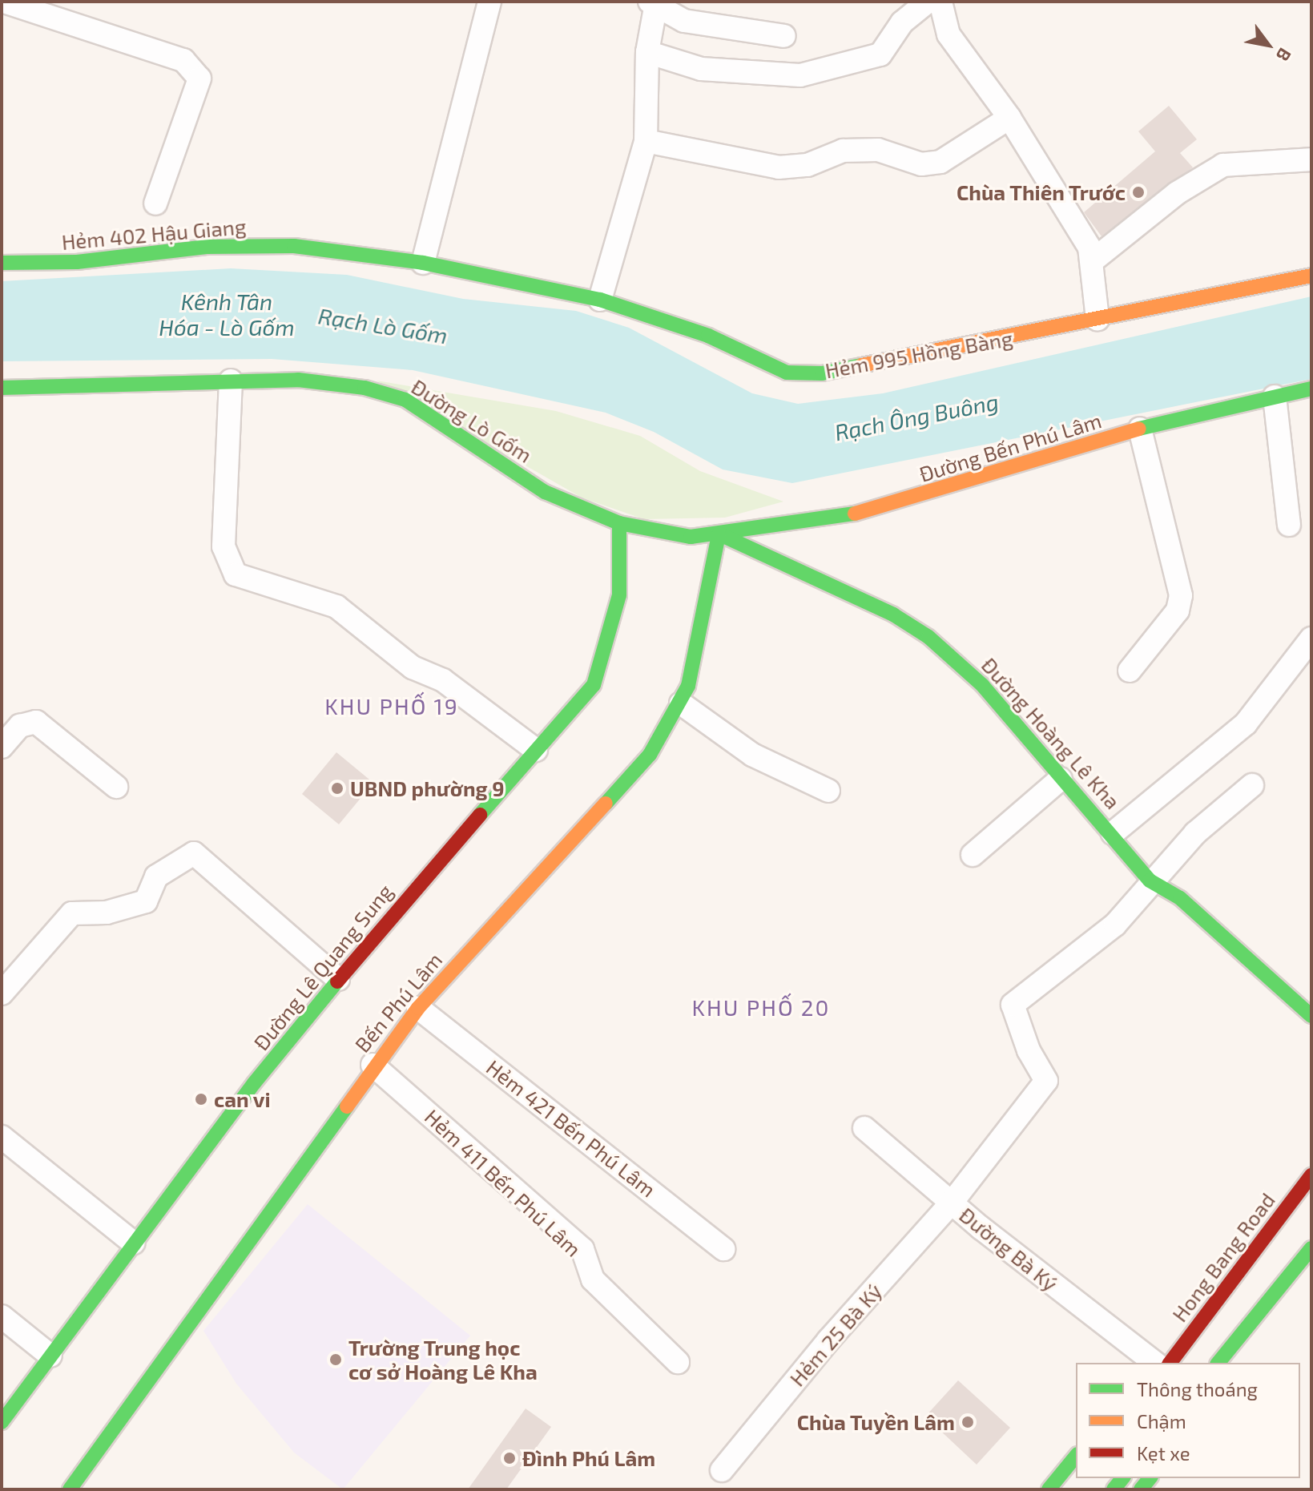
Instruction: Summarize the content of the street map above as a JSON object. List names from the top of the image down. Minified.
{"streets":{"street":["Hẻm 402 Hậu Giang","Hẻm 995 Hồng Bàng","Đường Lò Gốm","Đường Bến Phú Lâm","Đường Hoàng Lê Kha","Đường Lê Quang Sung","Bến Phú Lâm","Hẻm 421 Bến Phú Lâm","Hẻm 411 Bến Phú Lâm","Đường Bà Ký","Hong Bang Road","Hẻm 25 Bà Ký"]},"crossings":[["Hẻm 402 Hậu Giang","Hẻm 995 Hồng Bàng"],["Đường Lò Gốm","Đường Bến Phú Lâm"],["Đường Lò Gốm","Đường Hoàng Lê Kha"],["Đường Lò Gốm","Đường Lê Quang Sung"],["Đường Lò Gốm","Bến Phú Lâm"],["Đường Bến Phú Lâm","Đường Hoàng Lê Kha"],["Đường Bến Phú Lâm","Bến Phú Lâm"],["Đường Hoàng Lê Kha","Bến Phú Lâm"],["Đường Hoàng Lê Kha","Hẻm 25 Bà Ký"],["Bến Phú Lâm","Hẻm 421 Bến Phú Lâm"],["Bến Phú Lâm","Hẻm 411 Bến Phú Lâm"],["Đường Bà Ký","Hẻm 25 Bà Ký"]],"districts":["KHU PHỐ 19","KHU PHỐ 20"],"water":["Kênh Tân Hóa - Lò Gốm","Rạch Lò Gốm","Rạch Ông Buông"],"places":["Chùa Thiên Trước","UBND phường 9","can vi","Trường Trung học cơ sở Hoàng Lê Kha","Chùa Tuyền Lâm","Đình Phú Lâm"],"legend":["Thông thoáng","Chậm","Kẹt xe"],"north":"bottom right"}
